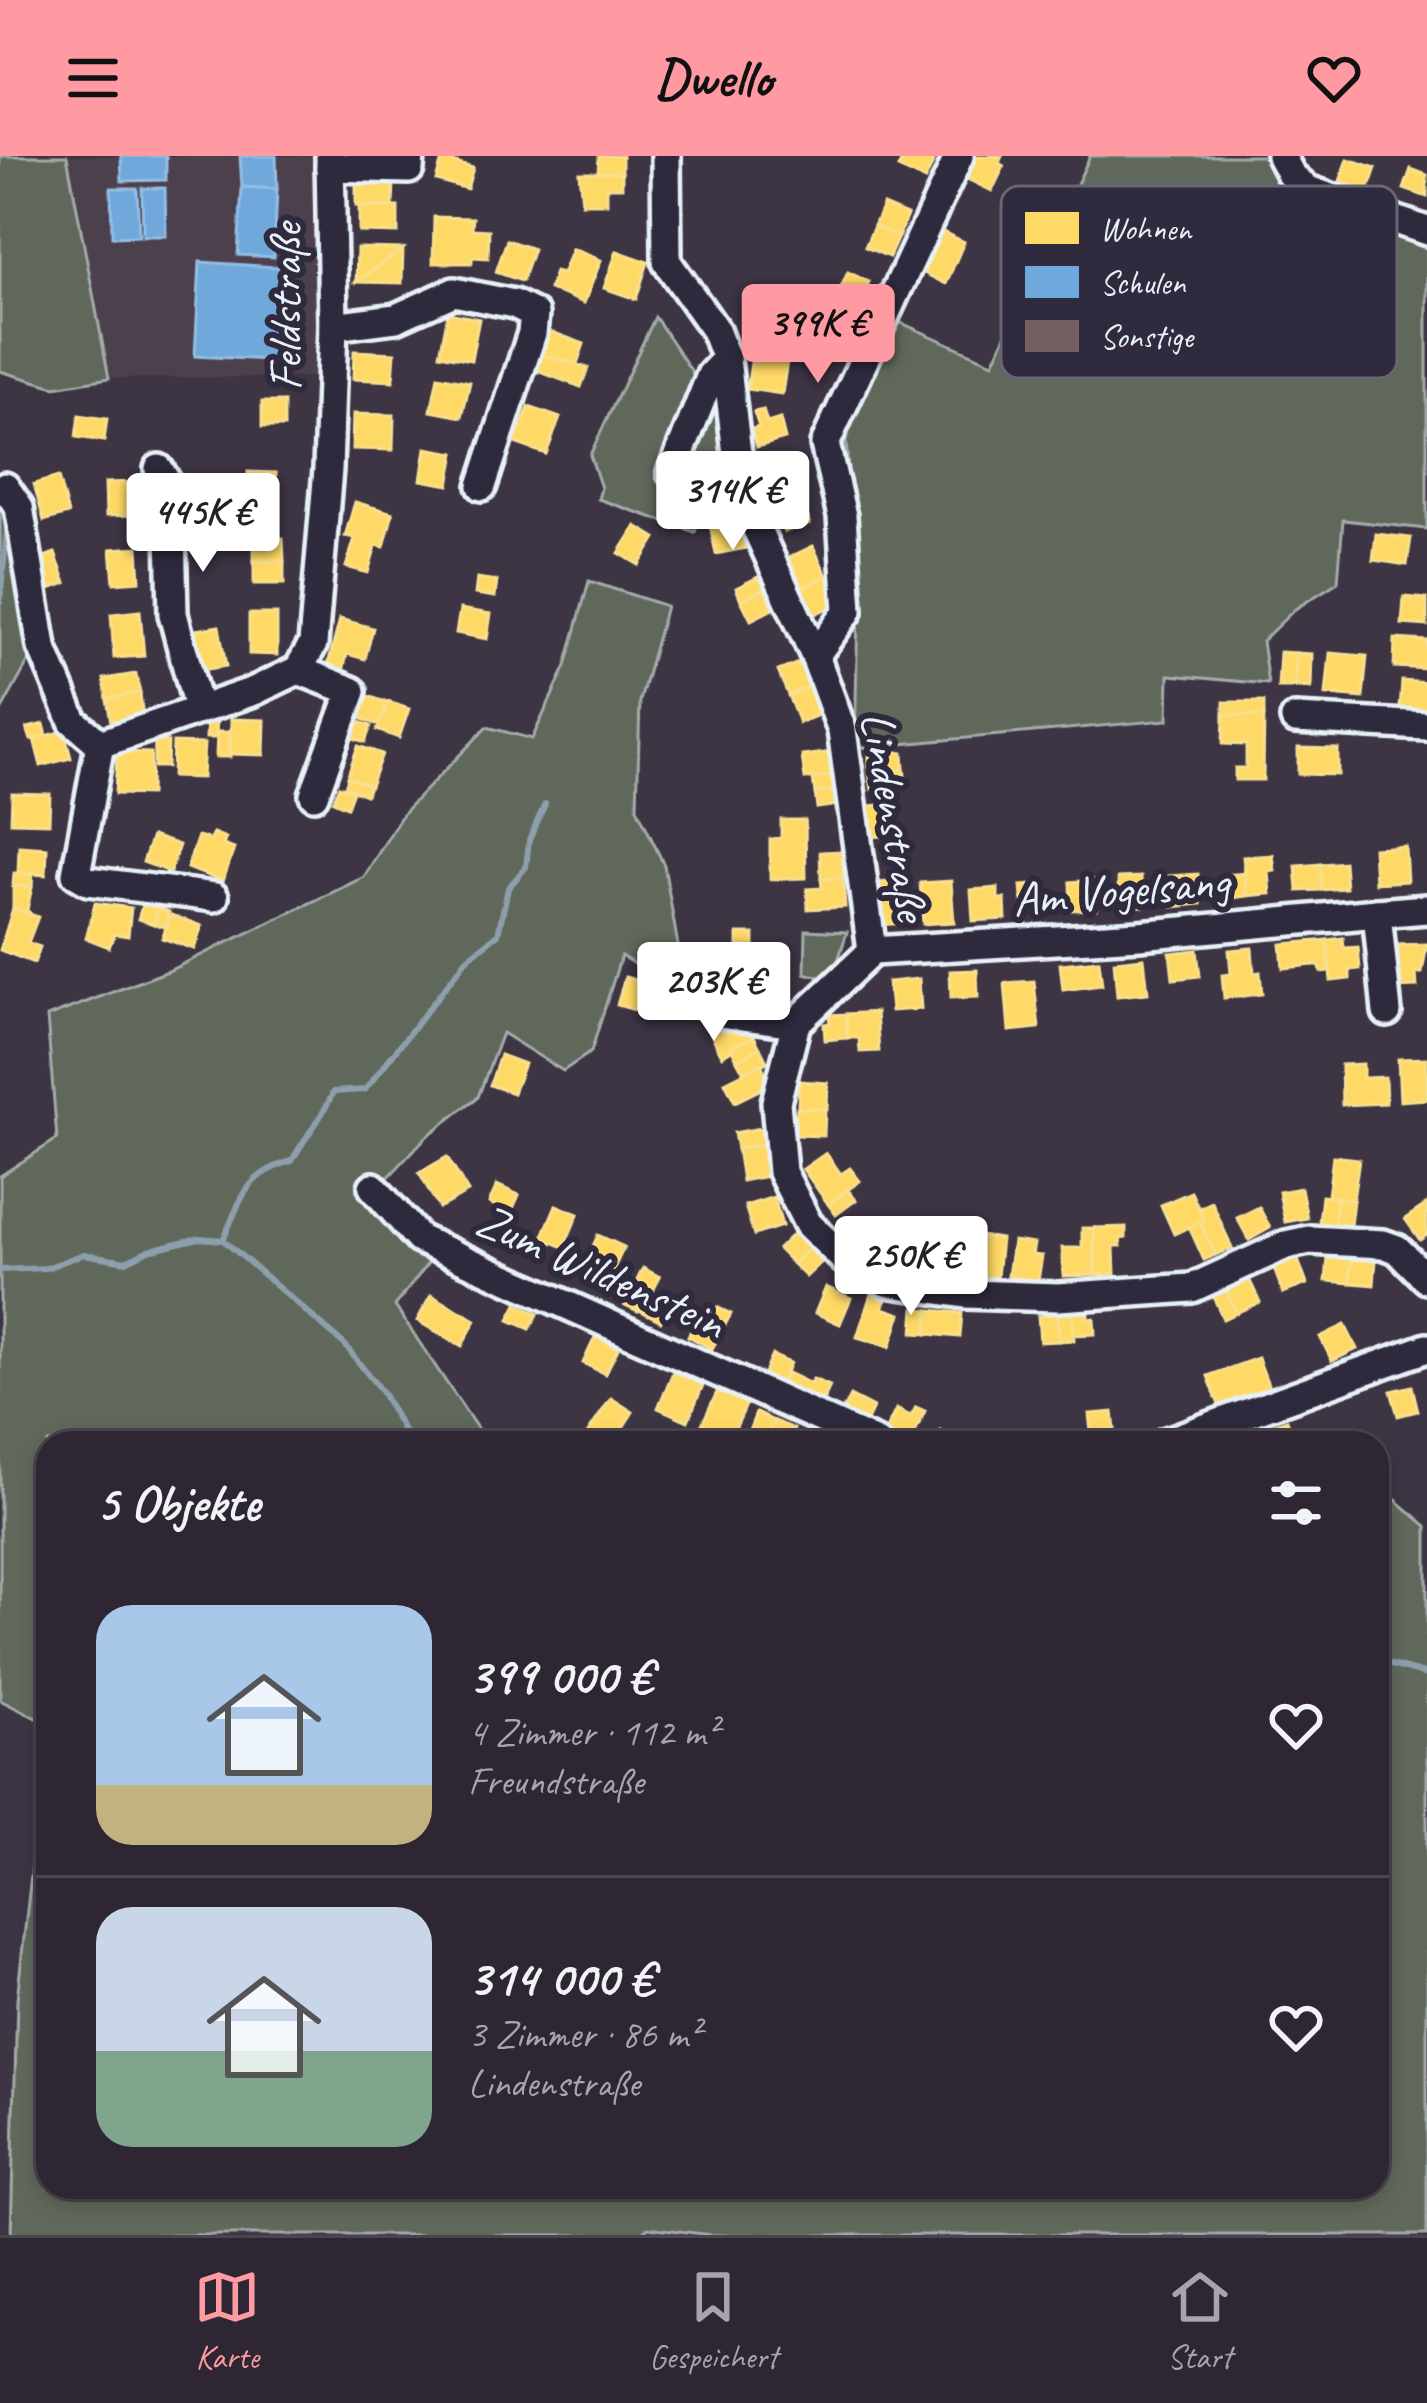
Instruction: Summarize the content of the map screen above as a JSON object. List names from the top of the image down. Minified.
{"streets":{"street":["Feldstraße","Lindenstraße","Am Vogelsang","Zum Wildenstein"]},"crossings":[["Lindenstraße","Am Vogelsang"]],"legend":["Wohnen","Schulen","Sonstige"],"page":{"header":"Dwello","price":["399K €","314K €","445K €","203K €","250K €"],"heading":"5 Objekte","list":[{"name":"399 000 €","note":"4 Zimmer · 112 m² · Freundstraße"},{"name":"314 000 €","note":"3 Zimmer · 86 m² · Lindenstraße"}],"tabs":["Karte","Gespeichert","Start"]}}
